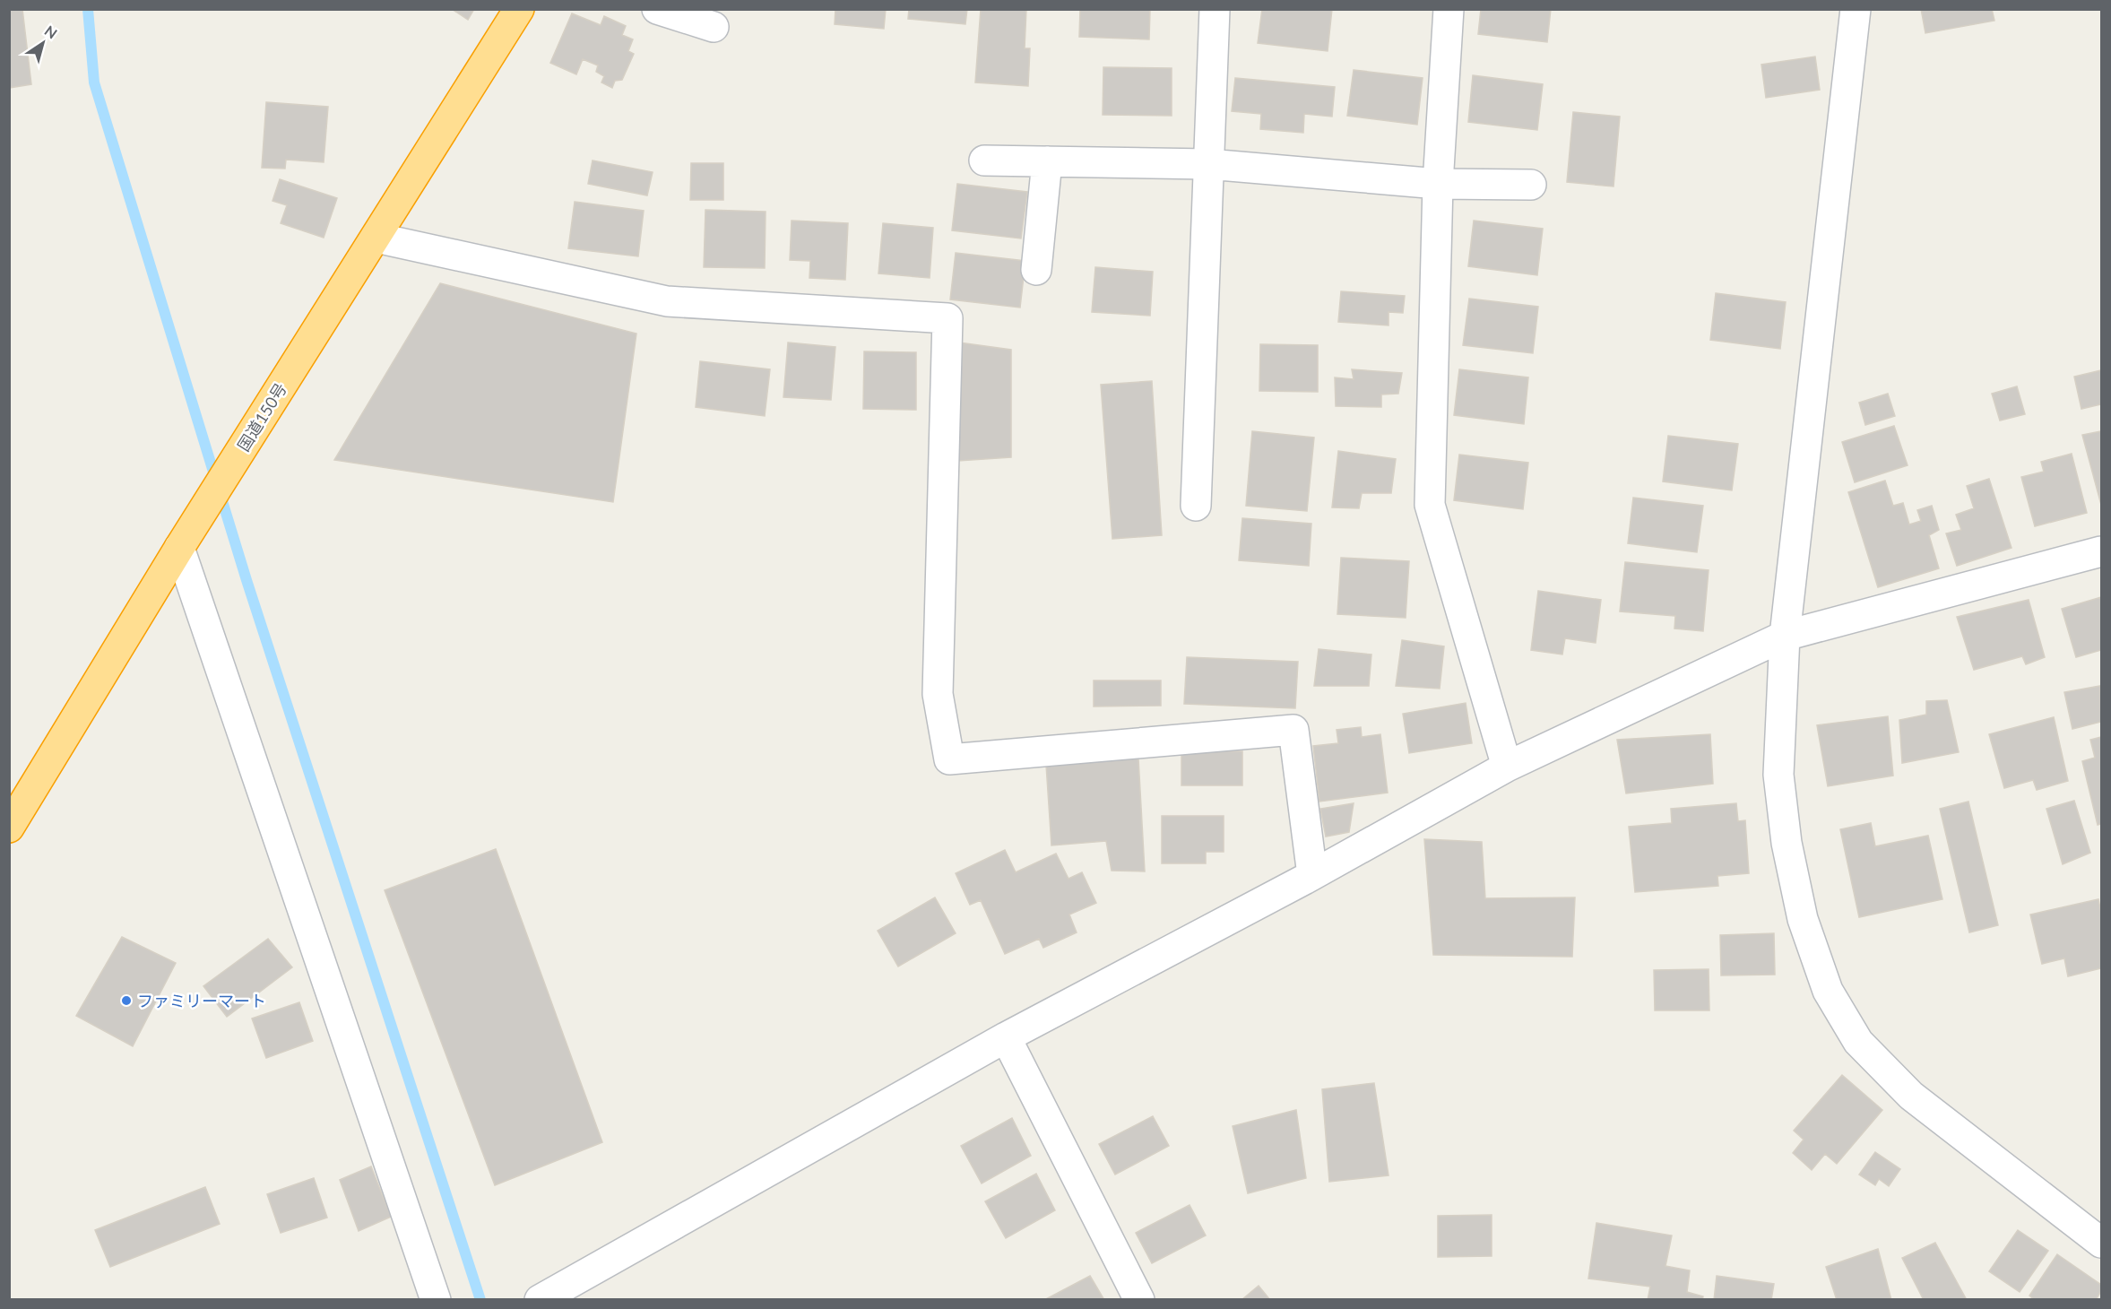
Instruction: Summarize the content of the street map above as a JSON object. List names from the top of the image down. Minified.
{"streets":{"highway":["国道150号"]},"places":["ファミリーマート"],"north":"top right"}
